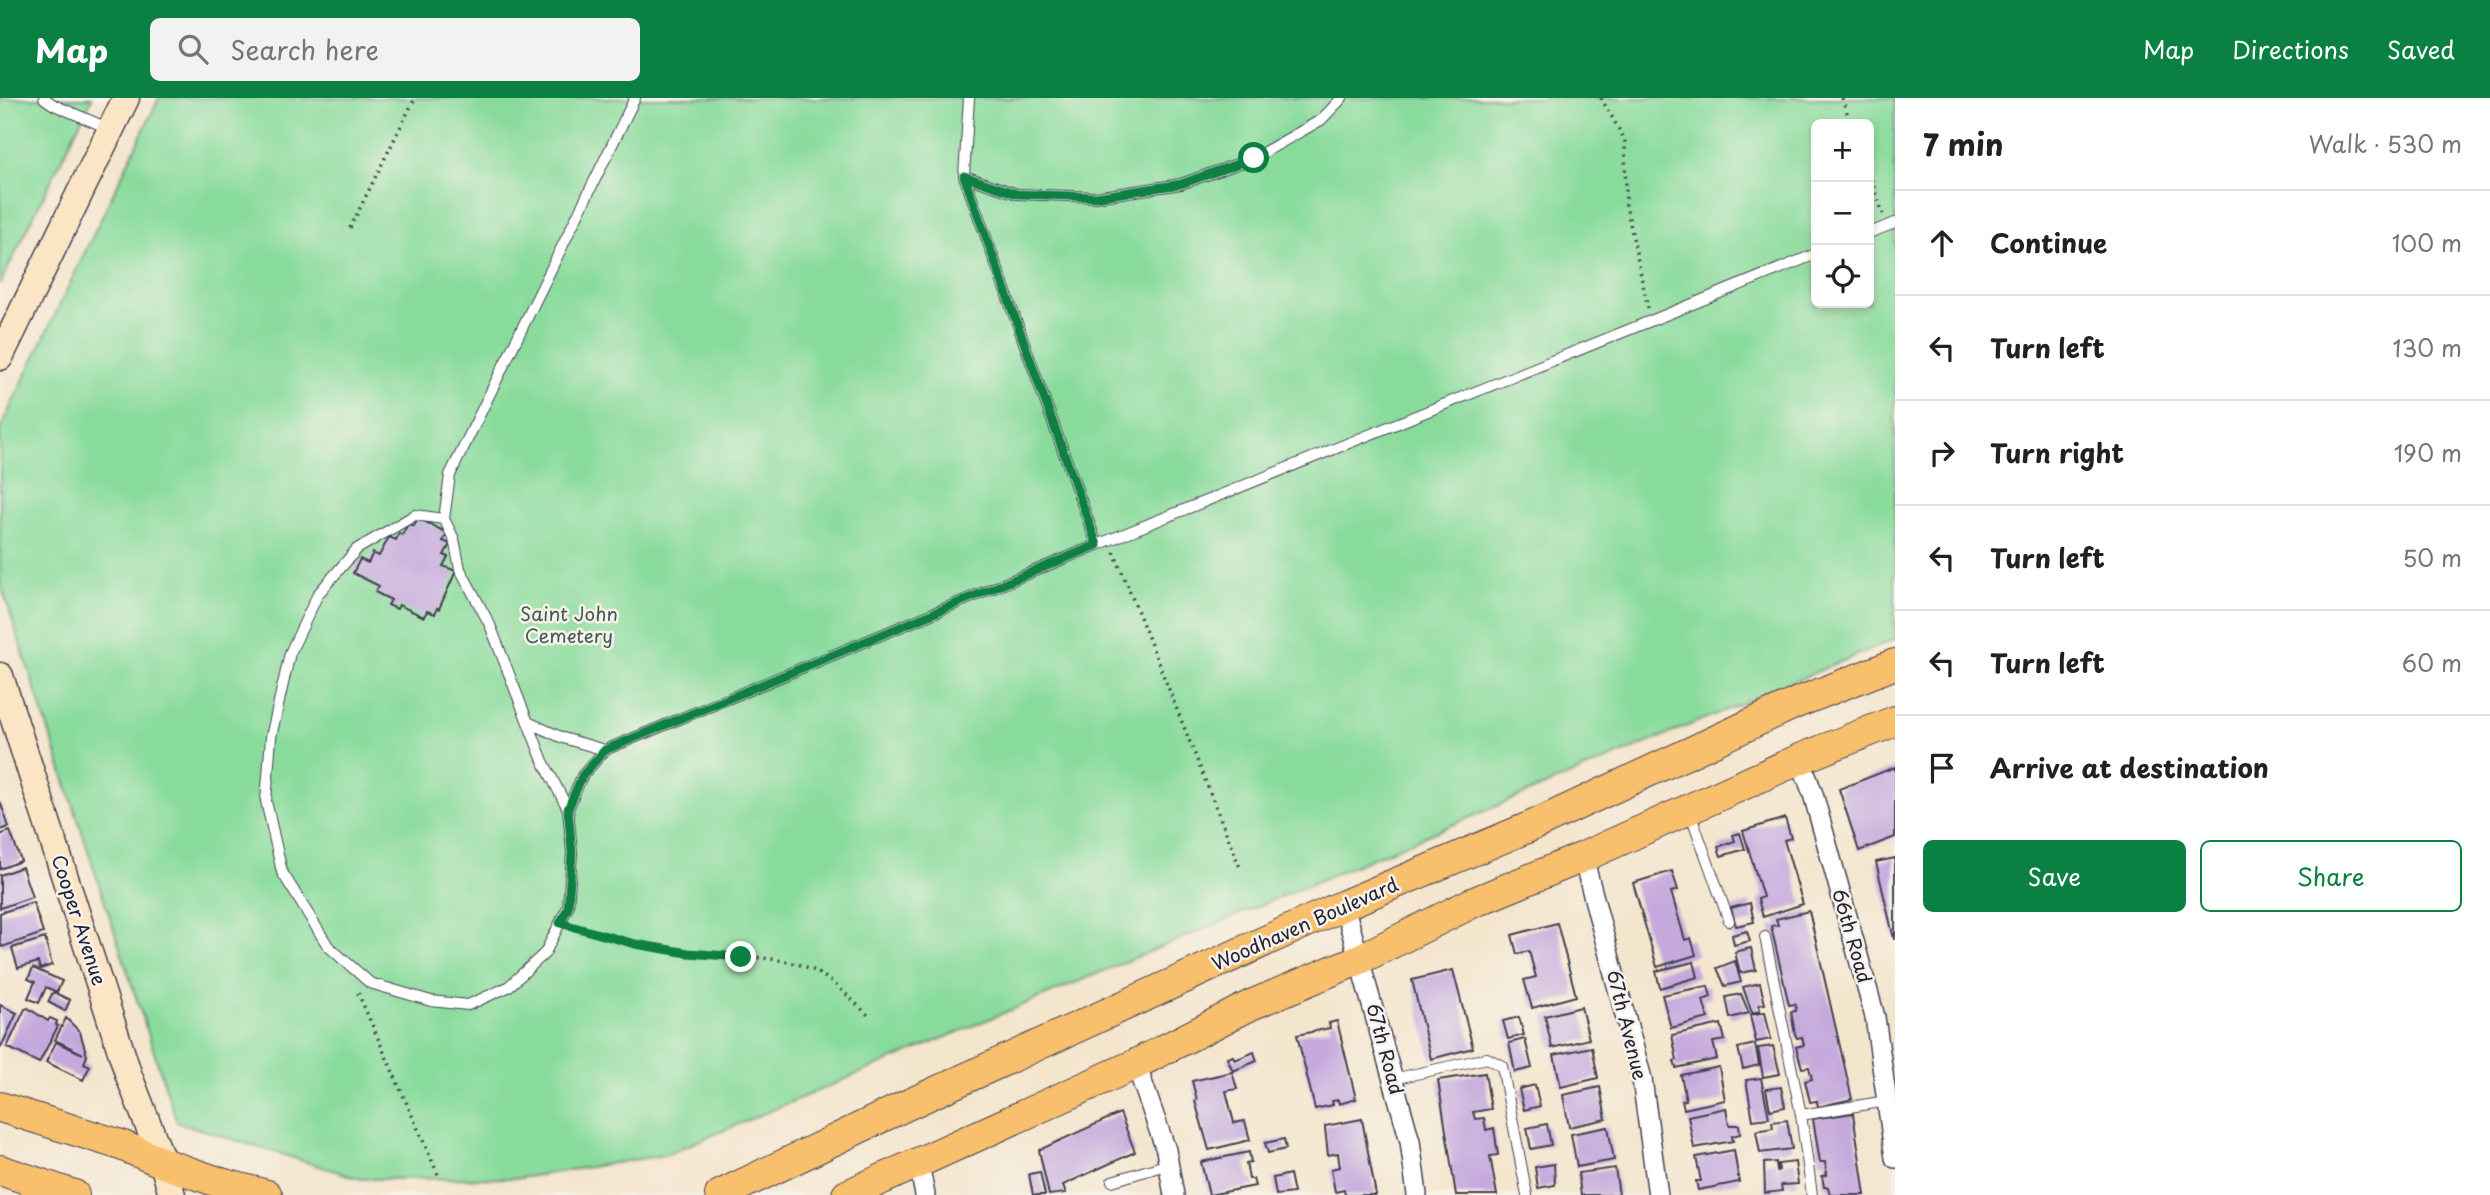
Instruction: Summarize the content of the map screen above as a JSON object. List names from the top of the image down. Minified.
{"streets":{"main road":["Cooper Avenue","Woodhaven Boulevard"],"street":["66th Road","67th Avenue","67th Road"]},"crossings":[["Woodhaven Boulevard","67th Road"]],"parks":["Saint John Cemetery"],"page":{"header":"Map","search":"Search here","nav":["Map","Directions","Saved"],"heading":["7 min","Walk · 530 m"],"map_buttons":["+","−"],"list":[["Continue","100 m"],["Turn left","130 m"],["Turn right","190 m"],["Turn left","50 m"],["Turn left","60 m"],"Arrive at destination"],"buttons":["Save","Share"]}}
